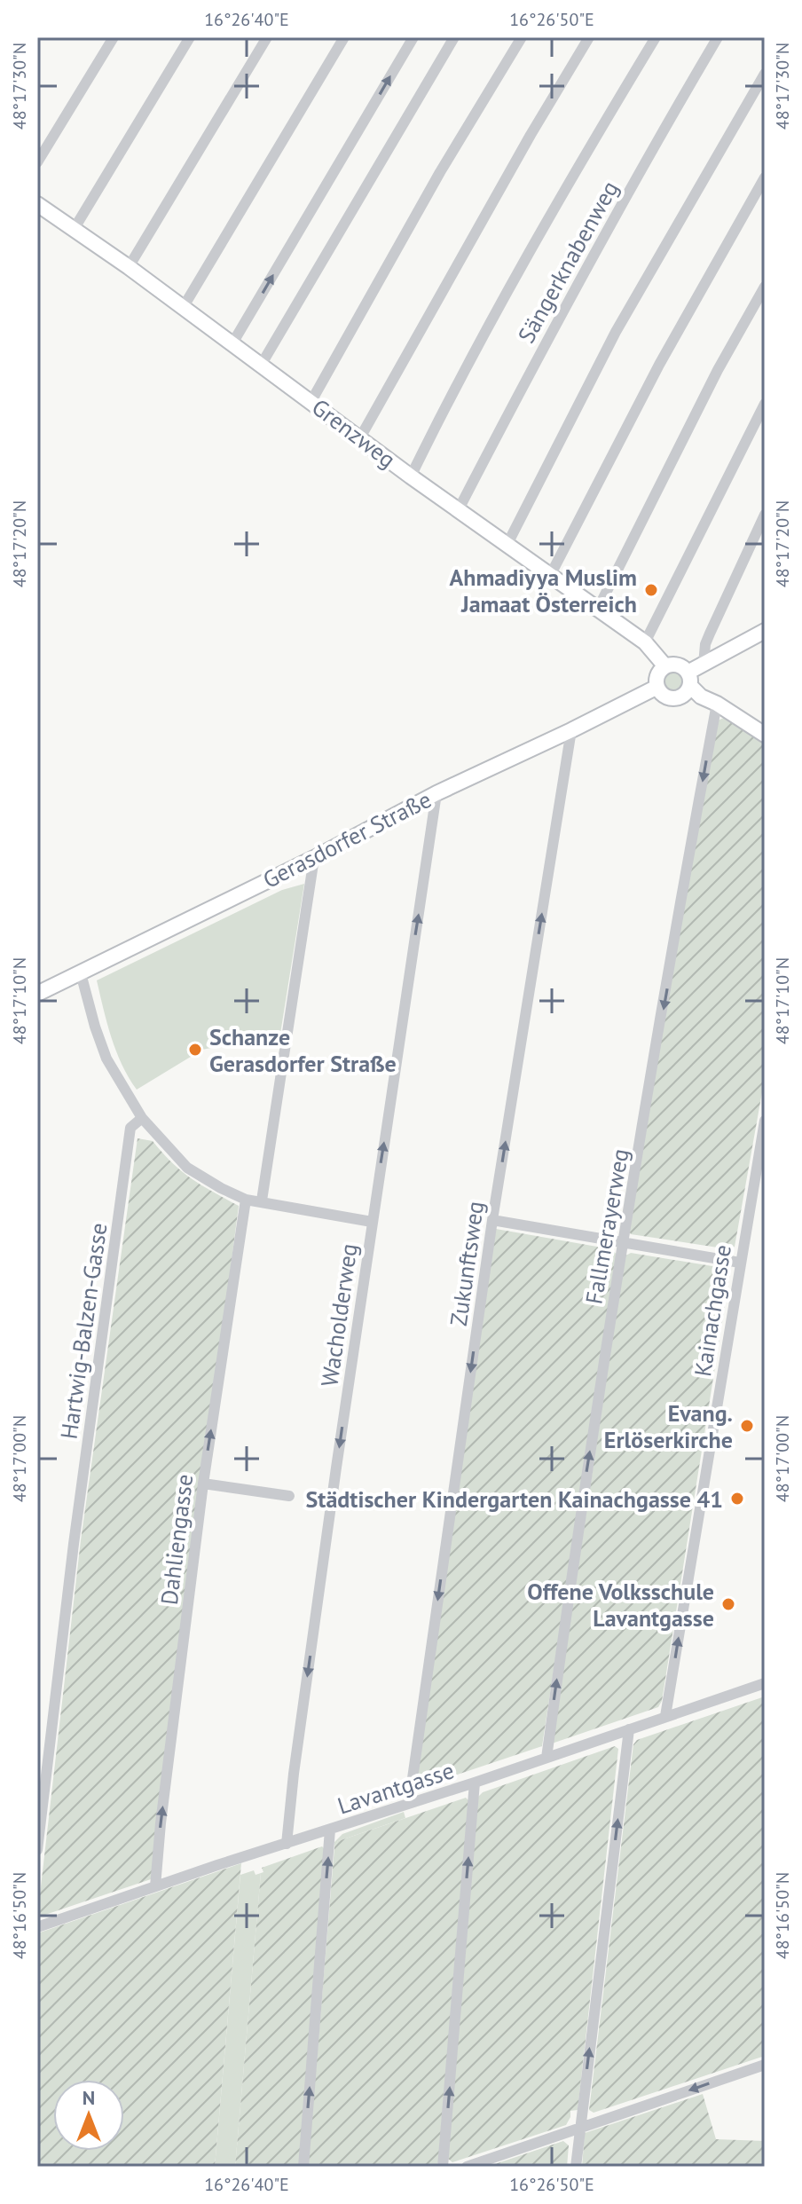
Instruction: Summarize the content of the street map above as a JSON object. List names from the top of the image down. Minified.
{"streets":{"street":["Sängerknabenweg","Grenzweg","Gerasdorfer Straße","Fallmerayerweg","Zukunftsweg","Kainachgasse","Wacholderweg","Hartwig-Balzen-Gasse","Dahliengasse","Lavantgasse"]},"crossings":[["Sängerknabenweg","Grenzweg"],["Grenzweg","Gerasdorfer Straße"],["Gerasdorfer Straße","Zukunftsweg"],["Gerasdorfer Straße","Wacholderweg"],["Fallmerayerweg","Lavantgasse"],["Zukunftsweg","Lavantgasse"],["Kainachgasse","Lavantgasse"],["Wacholderweg","Lavantgasse"],["Dahliengasse","Lavantgasse"]],"one_way":["Kainachgasse","Dahliengasse"],"places":["Ahmadiyya Muslim Jamaat Österreich","Schanze Gerasdorfer Straße","Evang. Erlöserkirche","Städtischer Kindergarten Kainachgasse 41","Offene Volksschule Lavantgasse"],"north":"top","coordinates":["16°26'40\"E","16°26'50\"E","48°17'30\"N","48°17'20\"N","48°17'10\"N","48°17'00\"N","48°16'50\"N"]}
